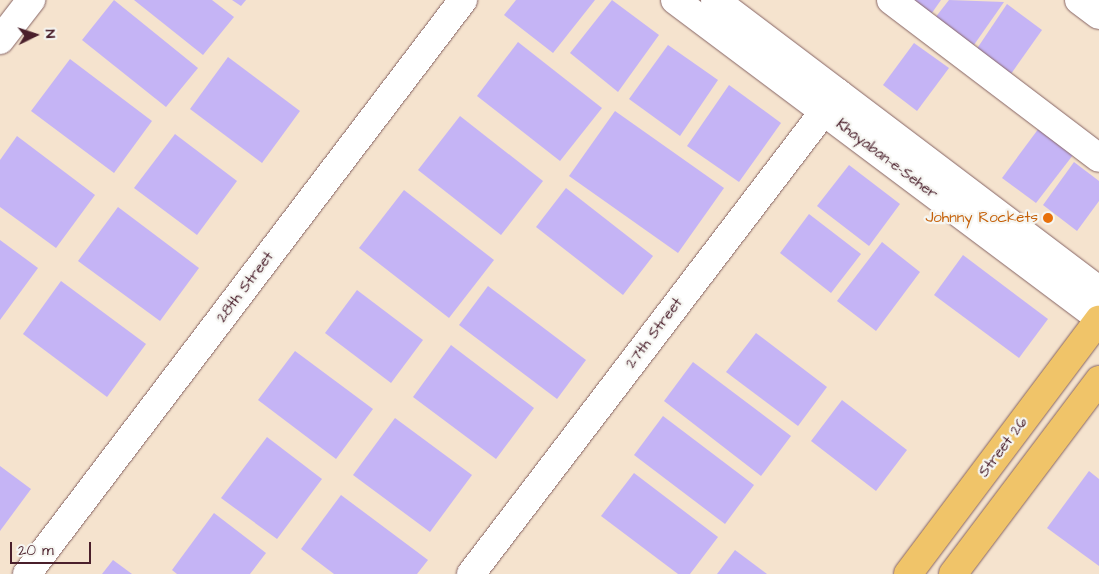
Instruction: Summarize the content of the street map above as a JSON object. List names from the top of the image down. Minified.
{"streets":{"main road":["Street 26"],"street":["Khayaban-e-Seher","28th Street","27th Street"]},"crossings":[["Khayaban-e-Seher","27th Street"],["Khayaban-e-Seher","Street 26"]],"places":["Johnny Rockets"],"scale_bar":"20 m","north":"right"}
